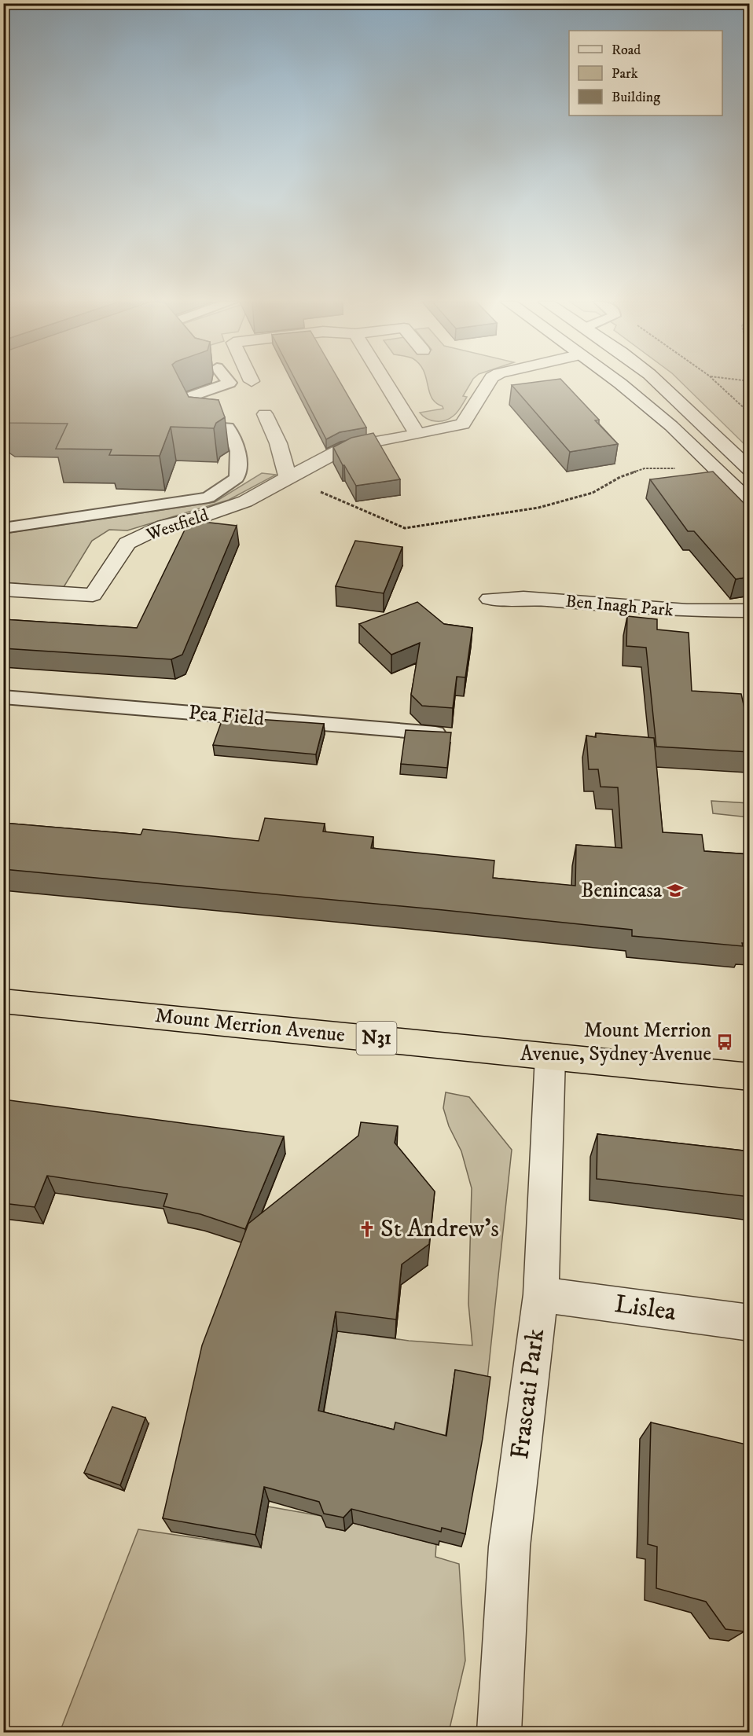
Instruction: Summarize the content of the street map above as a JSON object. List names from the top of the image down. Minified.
{"streets":{"highway":["Mount Merrion Avenue","N31"],"street":["Westfield","Ben Inagh Park","Lislea","Frascati Park"],"lane":["Pea Field"]},"crossings":[["Mount Merrion Avenue","Frascati Park"],["Lislea","Frascati Park"]],"places":{"school or university":["Benincasa"],"bus stop":["Mount Merrion Avenue, Sydney Avenue"],"church":["St Andrew's"]},"legend":["Road","Park","Building"]}
